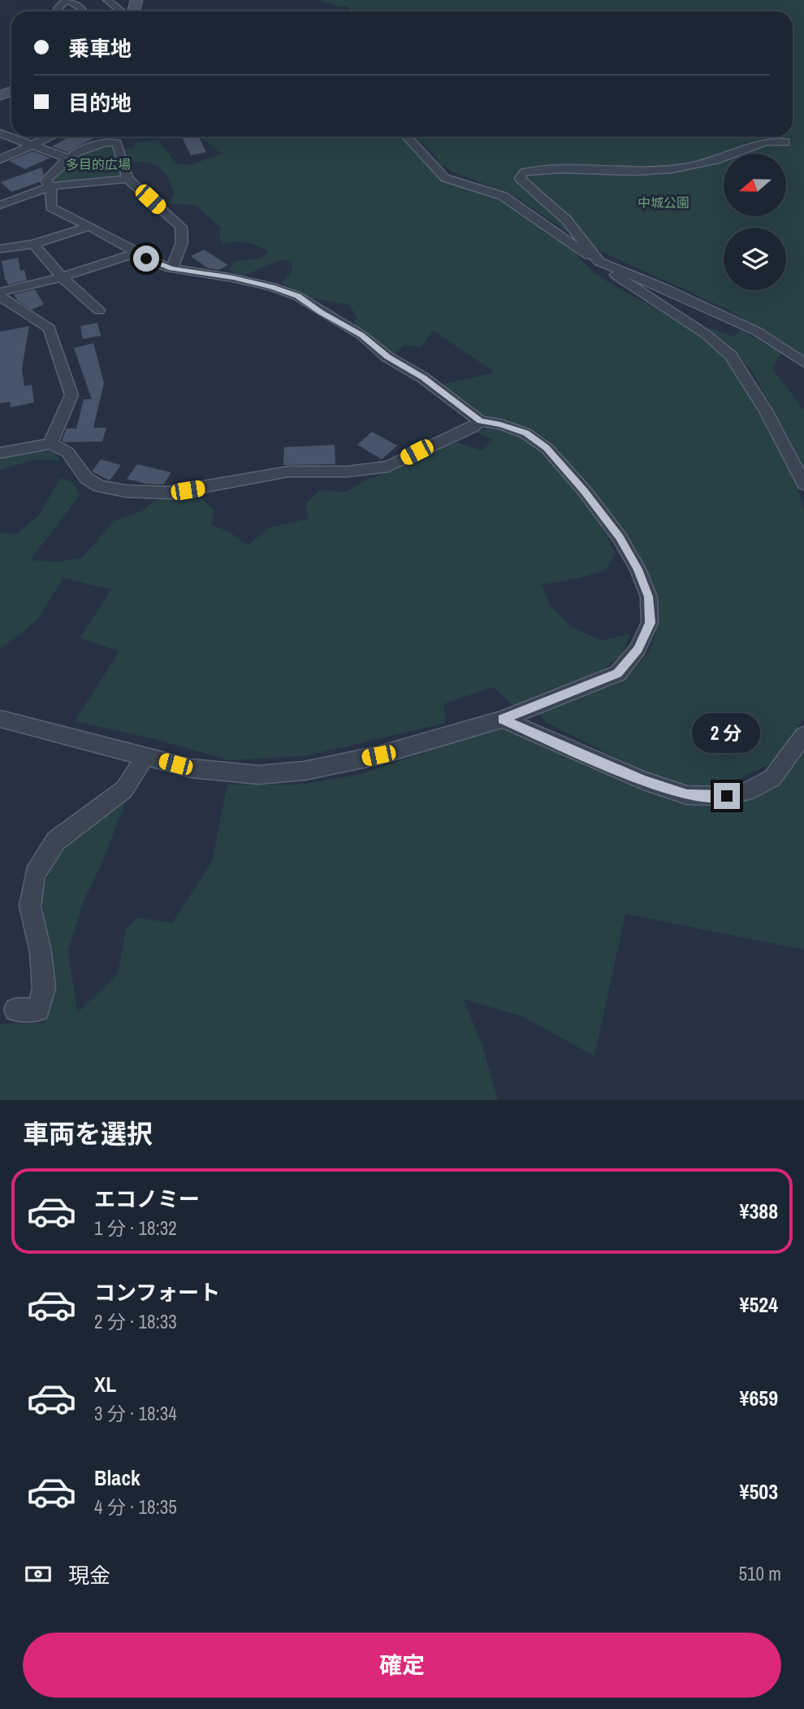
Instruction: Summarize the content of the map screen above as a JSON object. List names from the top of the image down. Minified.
{"parks":["多目的広場","中城公園"],"north":"left","page":{"banner":["乗車地","目的地"],"bubble":"2 分","heading":"車両を選択","list":[{"name":"エコノミー","note":"1 分 · 18:32","value":"¥388"},{"name":"コンフォート","note":"2 分 · 18:33","value":"¥524"},{"name":"XL","note":"3 分 · 18:34","value":"¥659"},{"name":"Black","note":"4 分 · 18:35","value":"¥503"}],"pay":["現金","510 m"],"buttons":"確定"}}
